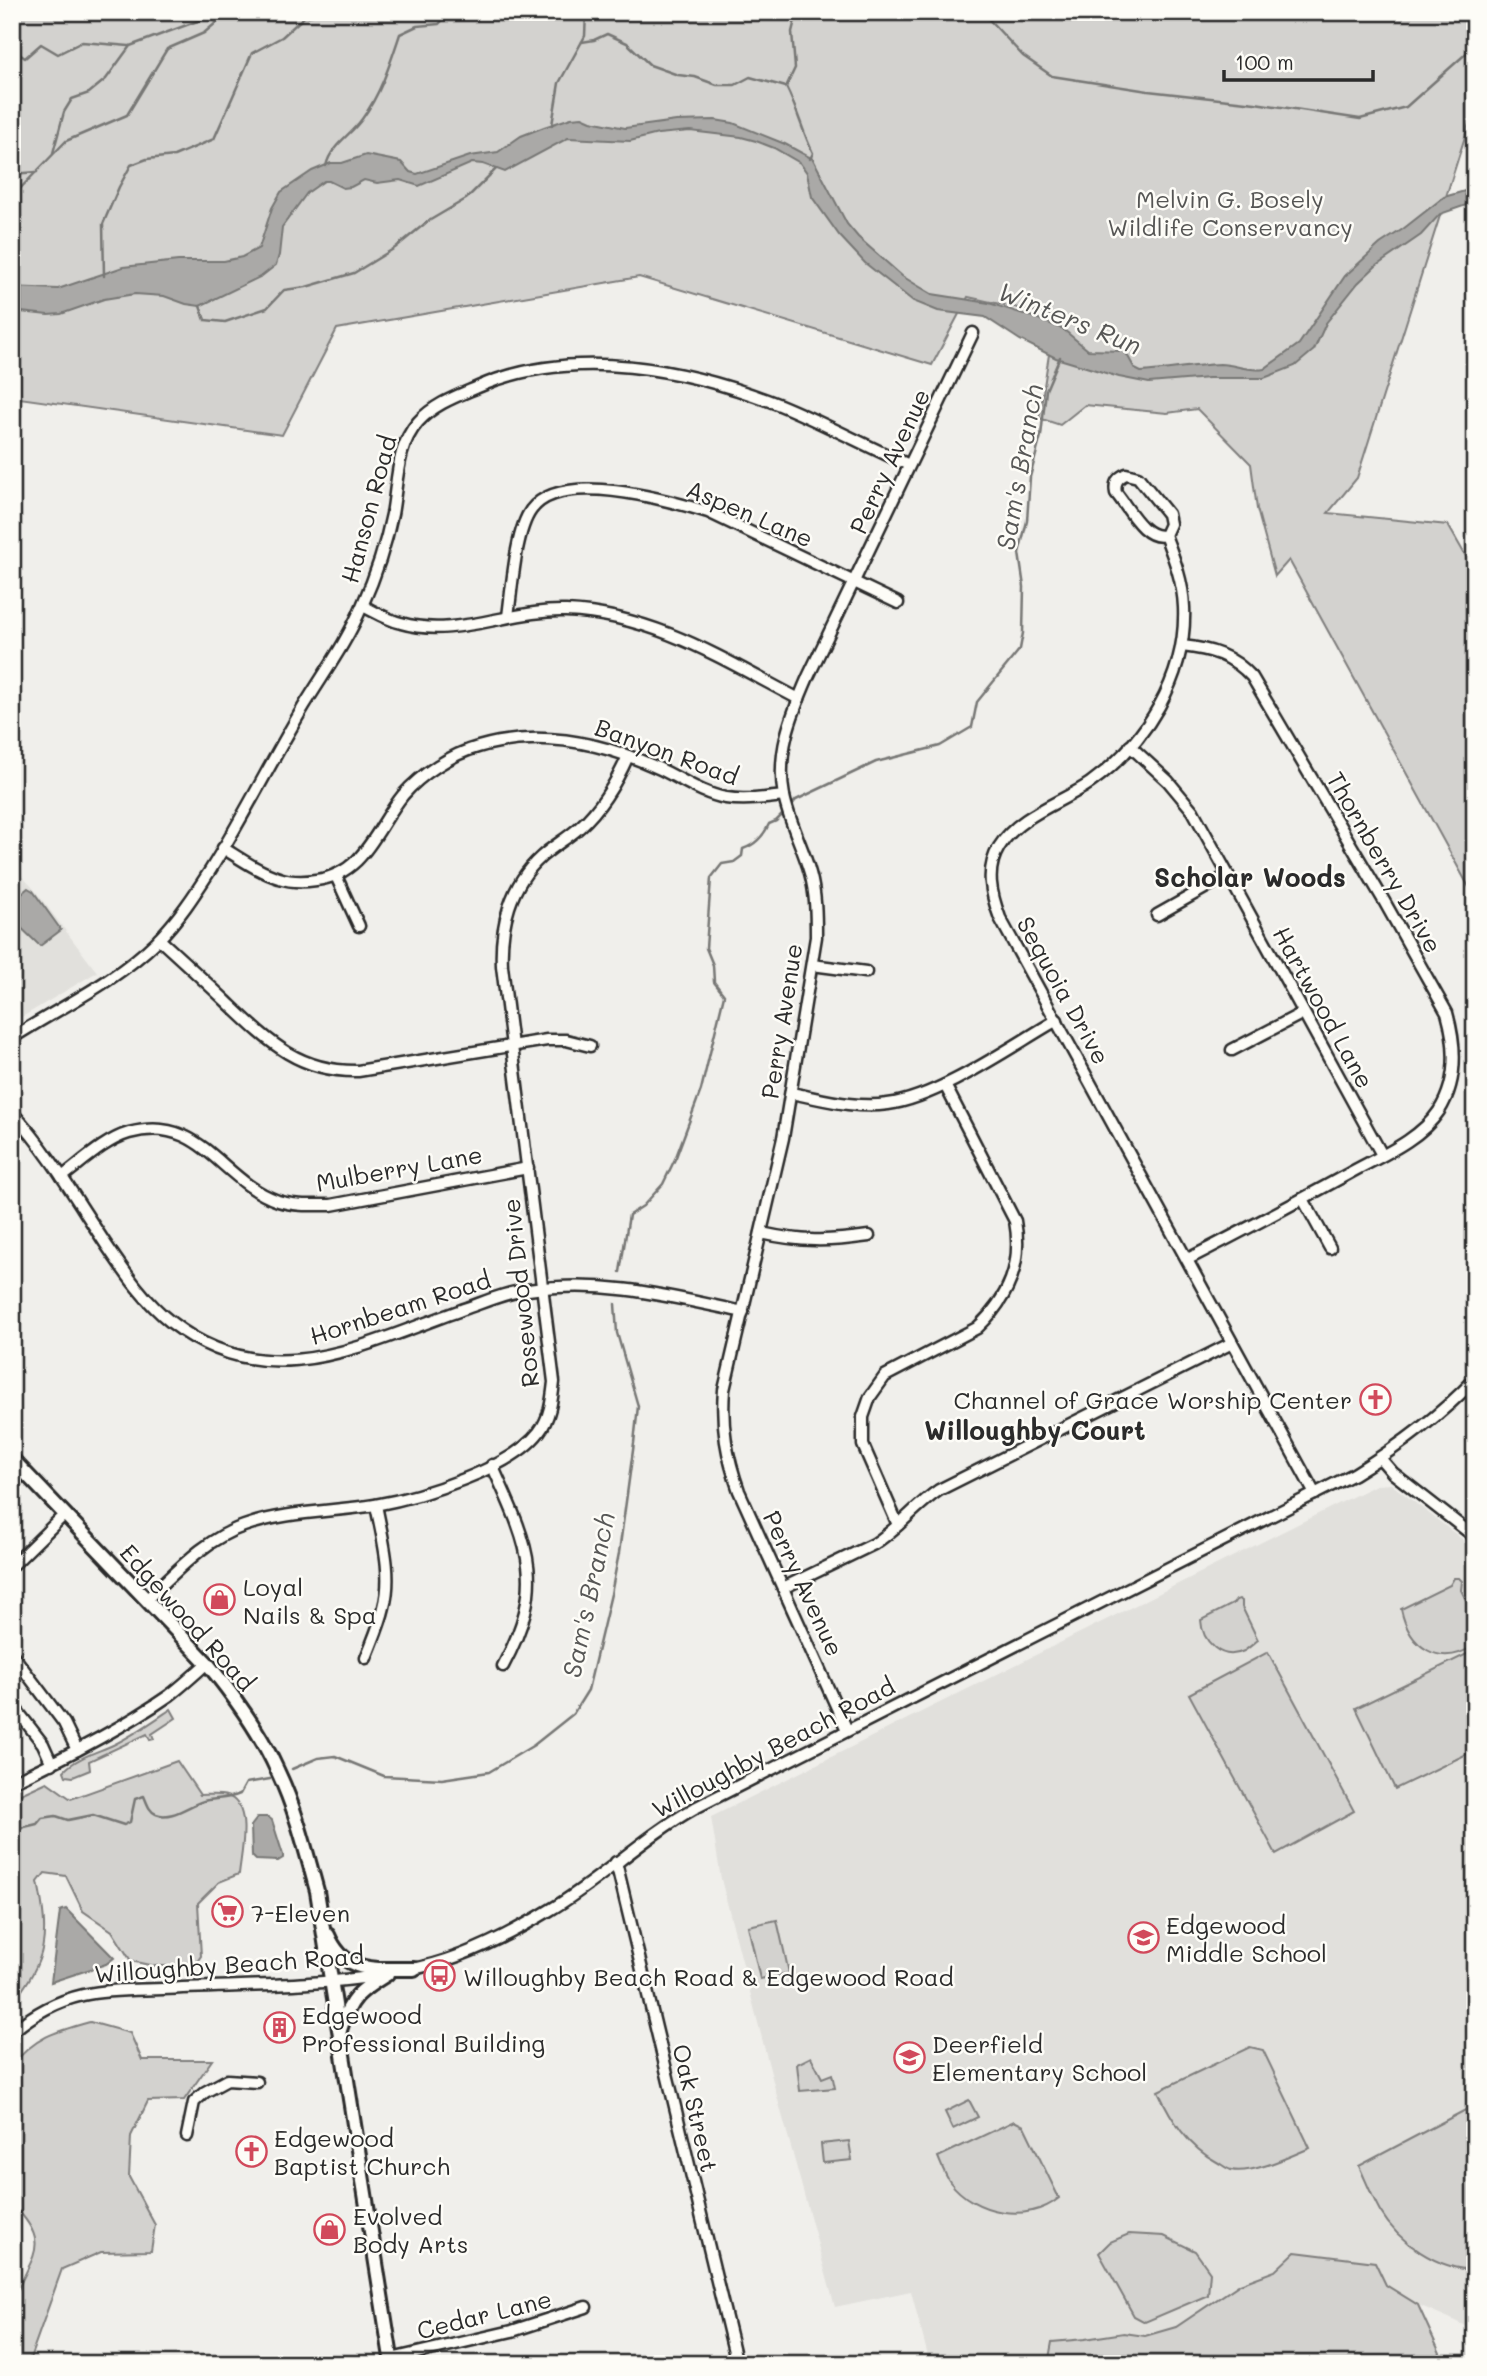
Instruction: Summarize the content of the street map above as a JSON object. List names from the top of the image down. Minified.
{"streets":{"main road":["Edgewood Road"],"street":["Perry Avenue","Hanson Road","Aspen Lane","Banyon Road","Thornberry Drive","Sequoia Drive","Hartwood Lane","Mulberry Lane","Rosewood Drive","Hornbeam Road","Willoughby Beach Road","Oak Street","Cedar Lane"]},"crossings":[["Perry Avenue","Hanson Road"],["Perry Avenue","Aspen Lane"],["Perry Avenue","Banyon Road"],["Perry Avenue","Hornbeam Road"],["Perry Avenue","Willoughby Beach Road"],["Hanson Road","Banyon Road"],["Banyon Road","Rosewood Drive"],["Thornberry Drive","Sequoia Drive"],["Thornberry Drive","Hartwood Lane"],["Sequoia Drive","Hartwood Lane"],["Sequoia Drive","Willoughby Beach Road"],["Mulberry Lane","Rosewood Drive"],["Mulberry Lane","Hornbeam Road"],["Rosewood Drive","Hornbeam Road"],["Rosewood Drive","Edgewood Road"],["Edgewood Road","Willoughby Beach Road"],["Edgewood Road","Cedar Lane"],["Willoughby Beach Road","Oak Street"]],"districts":["Scholar Woods","Willoughby Court"],"water":["Winters Run","Sam's Branch"],"parks":["Melvin G. Bosely Wildlife Conservancy"],"places":{"church":["Channel of Grace Worship Center","Edgewood Baptist Church"],"shop":["Loyal Nails & Spa","Evolved Body Arts"],"supermarket":["7-Eleven"],"school or university":["Edgewood Middle School","Deerfield Elementary School"],"bus stop":["Willoughby Beach Road & Edgewood Road"],"building":["Edgewood Professional Building"]},"scale_bar":"100 m"}
